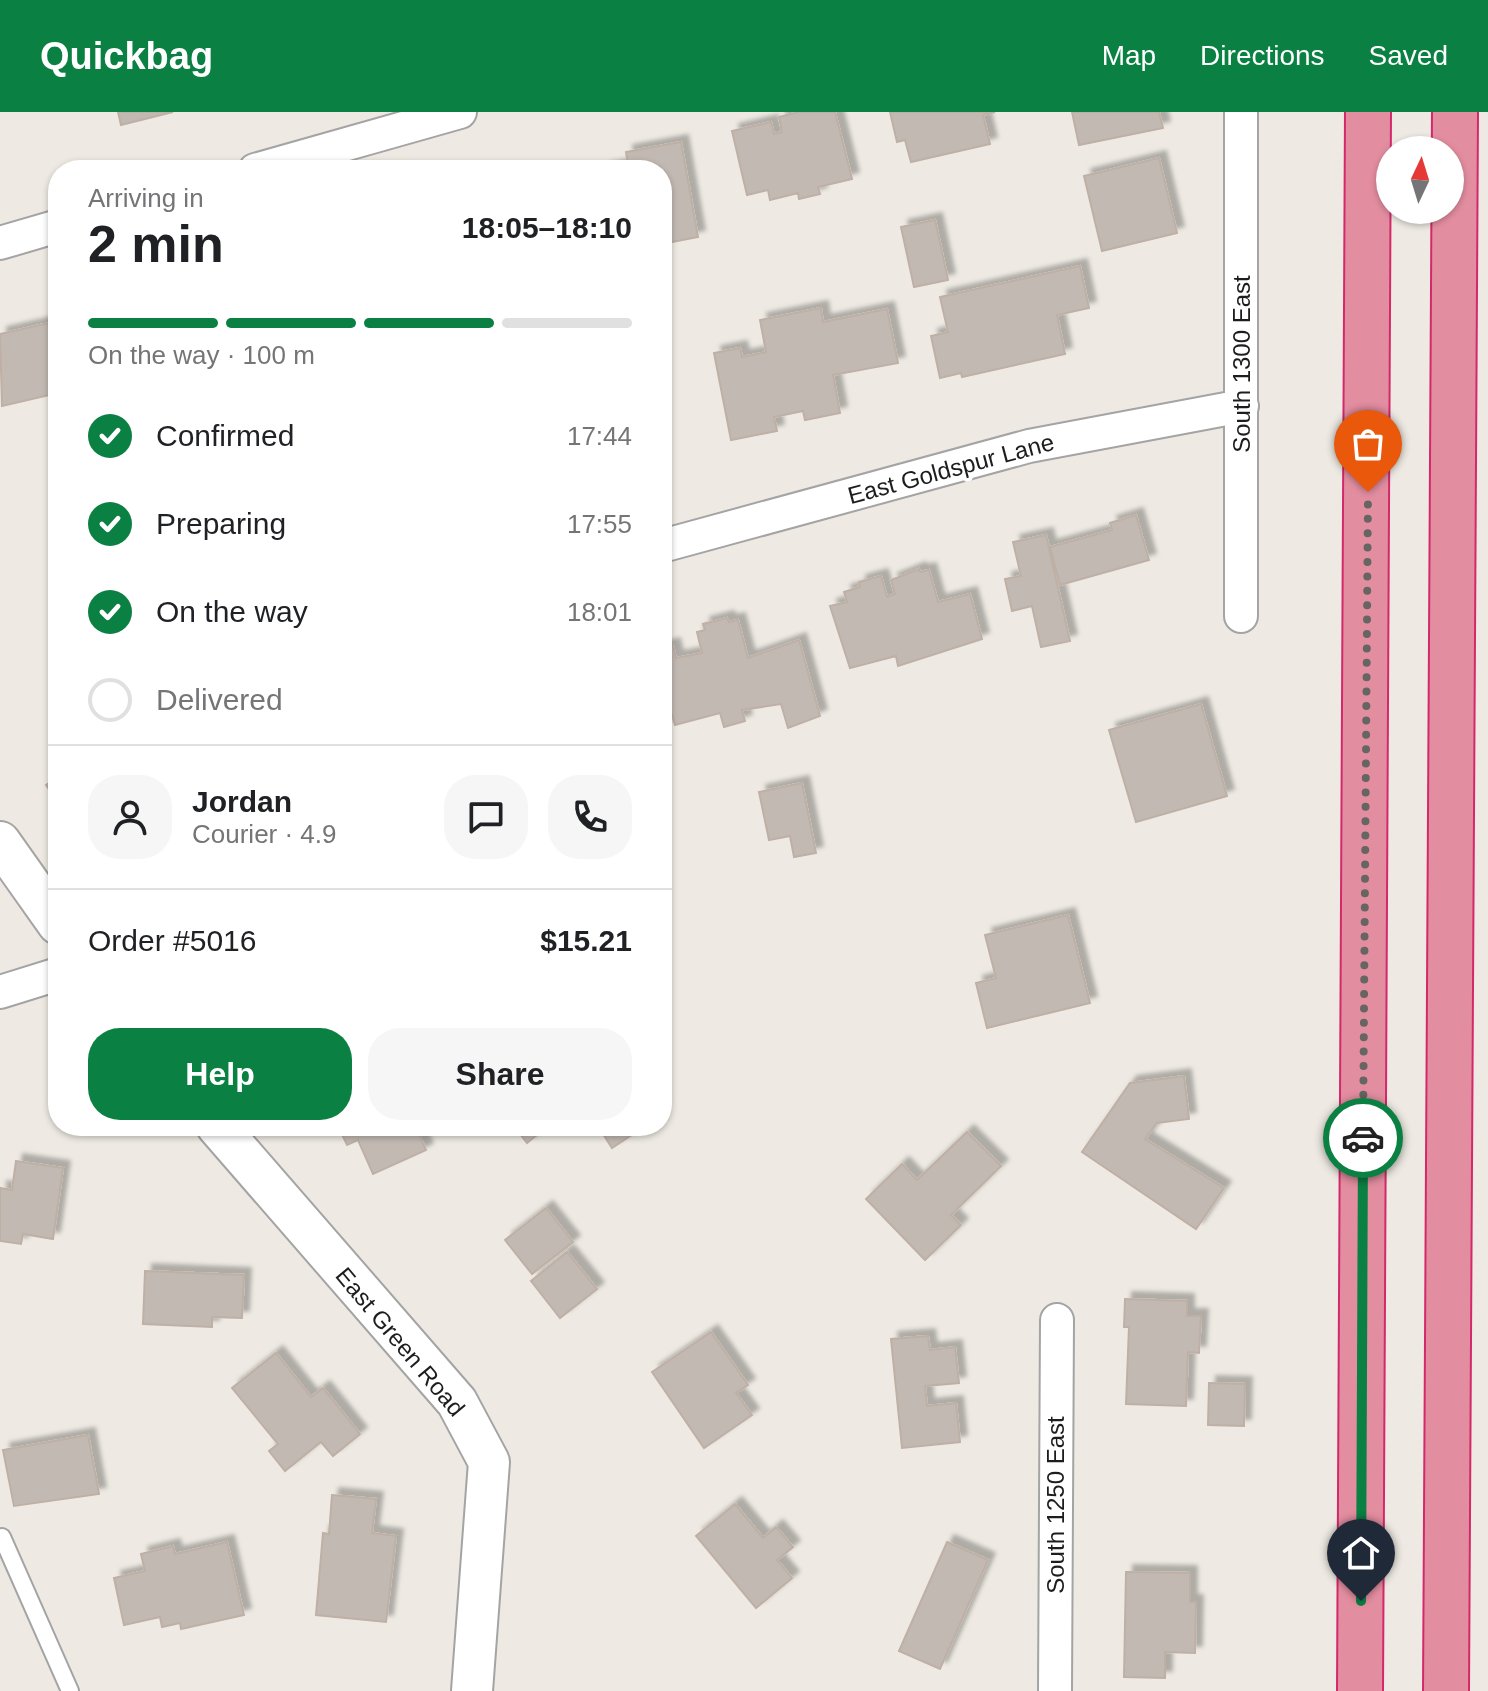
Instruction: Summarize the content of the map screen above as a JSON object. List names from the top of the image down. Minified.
{"streets":{"street":["South 1300 East","East Goldspur Lane","East Green Road","South 1250 East"]},"crossings":[["South 1300 East","East Goldspur Lane"]],"north":"top","page":{"header":"Quickbag","nav":["Map","Directions","Saved"],"heading":["2 min","Arriving in","18:05–18:10"],"panel":["Jordan","Courier · 4.9","Order #5016","$15.21"],"bar":"On the way · 100 m","list":[["Confirmed","17:44"],["Preparing","17:55"],["On the way","18:01"],"Delivered"],"buttons":["Help","Share"]}}
